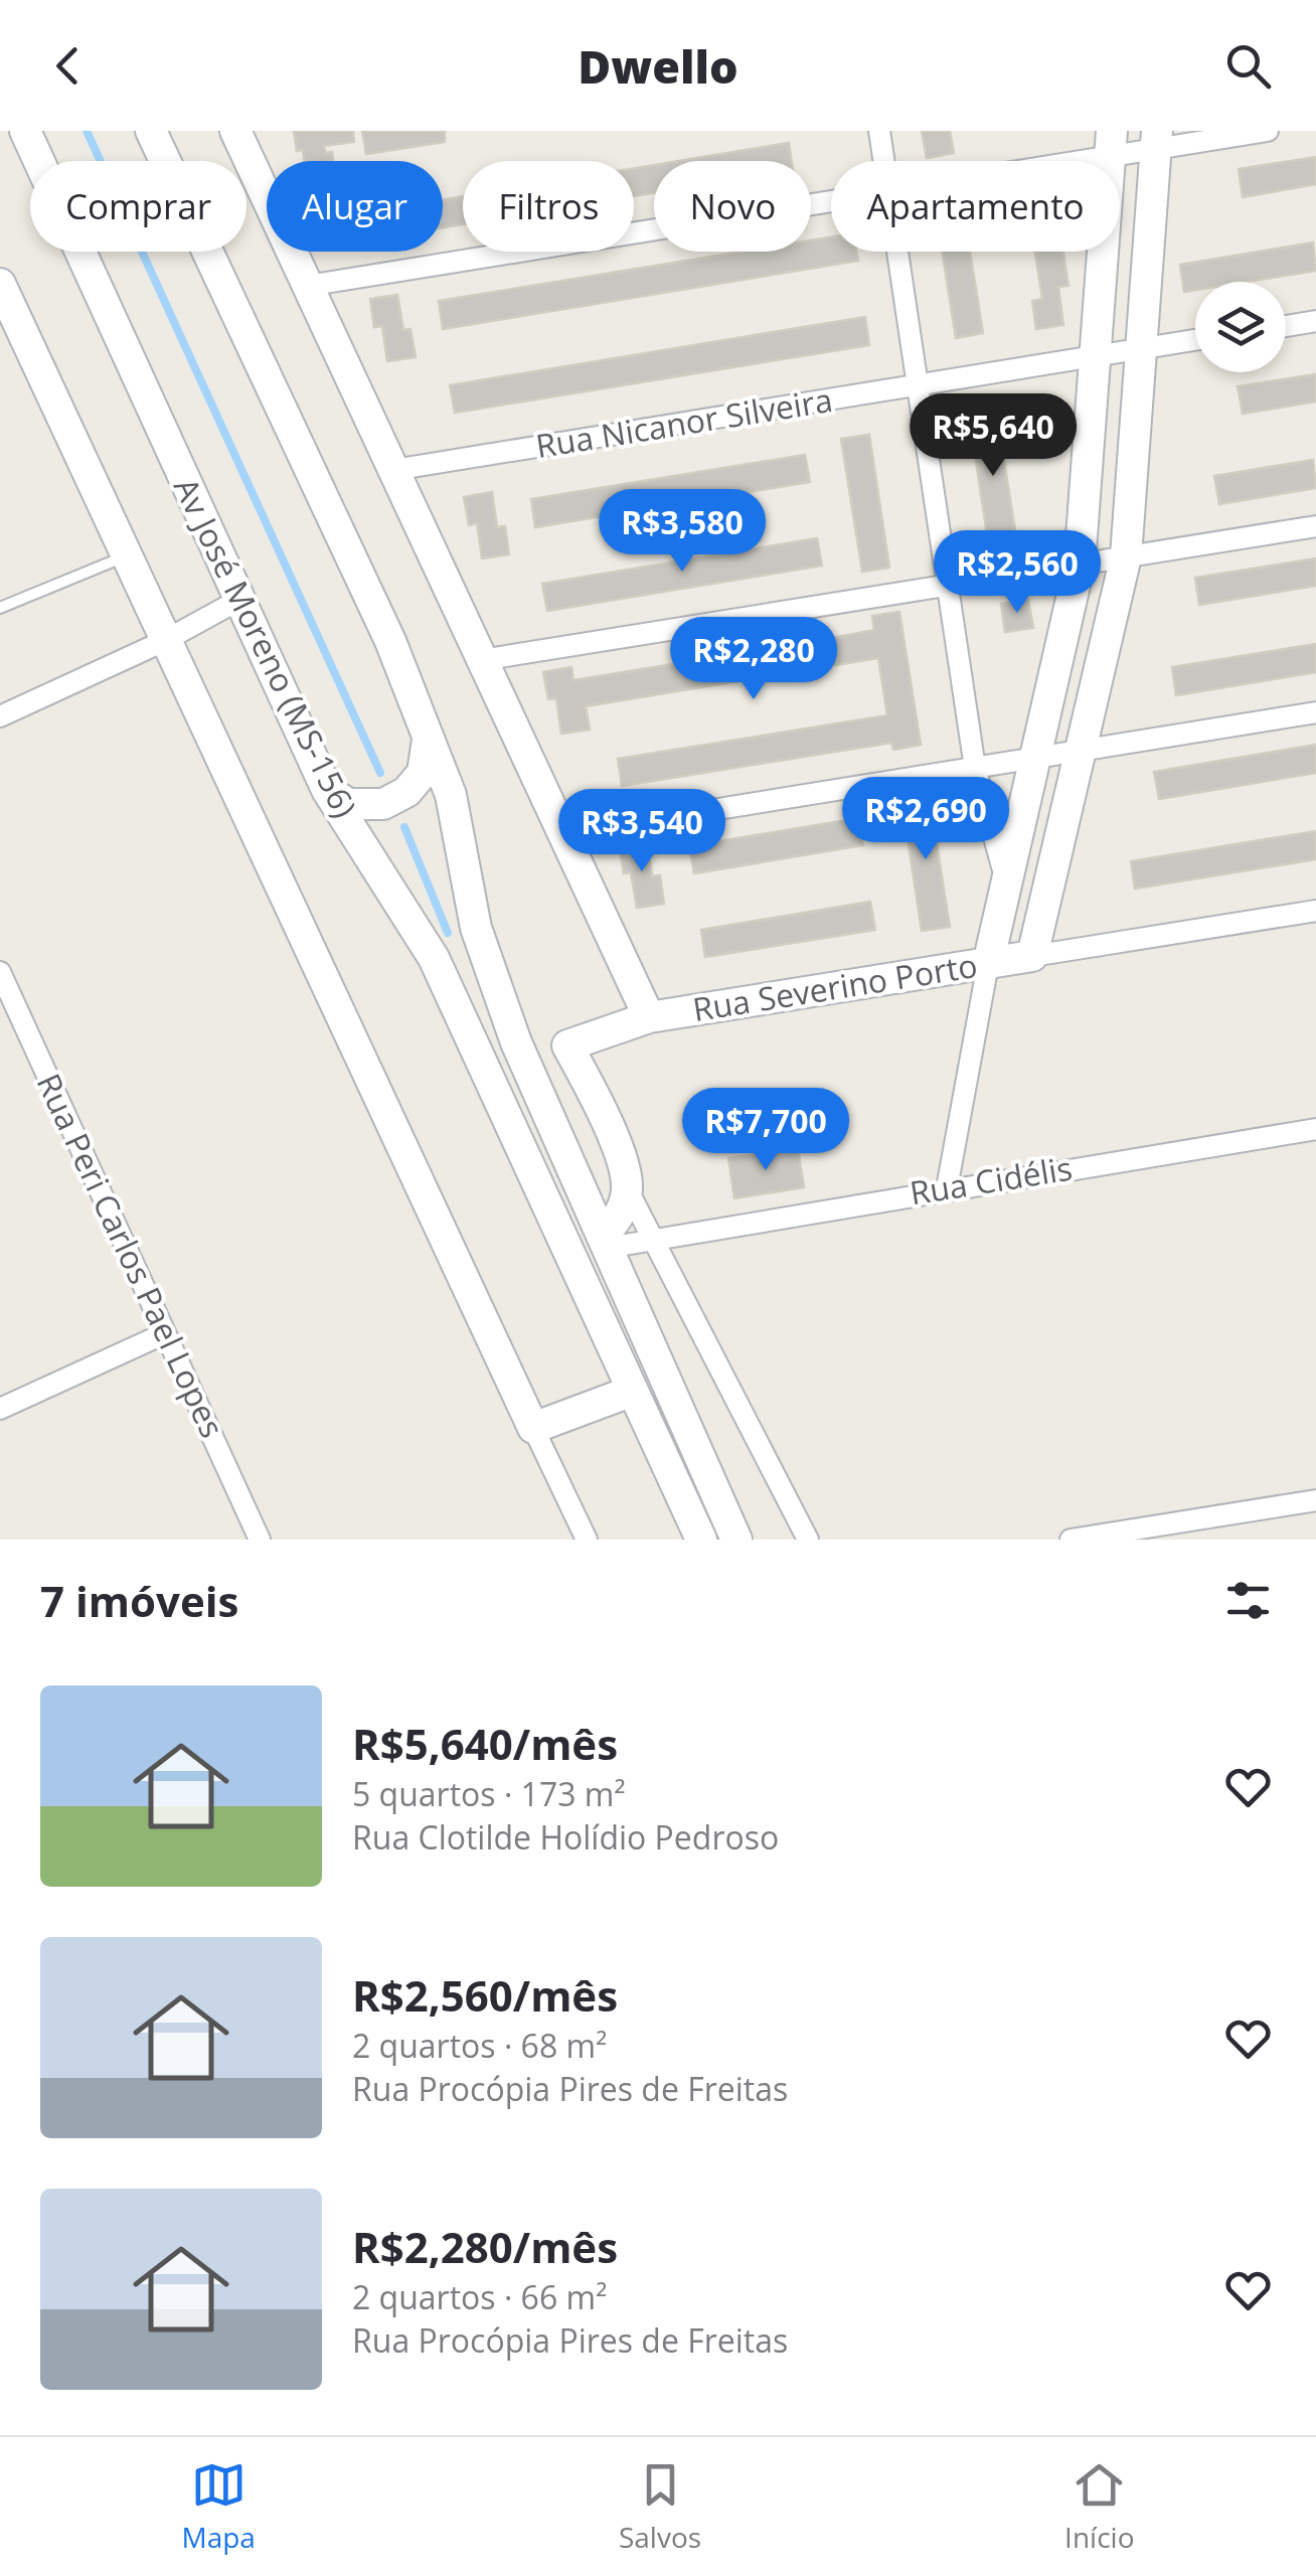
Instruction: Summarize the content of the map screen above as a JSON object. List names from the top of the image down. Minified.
{"streets":{"street":["Rua Nicanor Silveira","Av José Moreno (MS-156)","Rua Severino Porto","Rua Cidélis","Rua Peri Carlos Pael Lopes"]},"page":{"header":"Dwello","chip":["Comprar","Alugar","Filtros","Novo","Apartamento"],"price":["R$5,640","R$3,580","R$2,560","R$2,280","R$2,690","R$3,540","R$7,700"],"heading":"7 imóveis","list":[{"name":"R$5,640/mês","note":"5 quartos · 173 m² · Rua Clotilde Holídio Pedroso"},{"name":"R$2,560/mês","note":"2 quartos · 68 m² · Rua Procópia Pires de Freitas"},{"name":"R$2,280/mês","note":"2 quartos · 66 m² · Rua Procópia Pires de Freitas"}],"tabs":["Mapa","Salvos","Início"]}}
